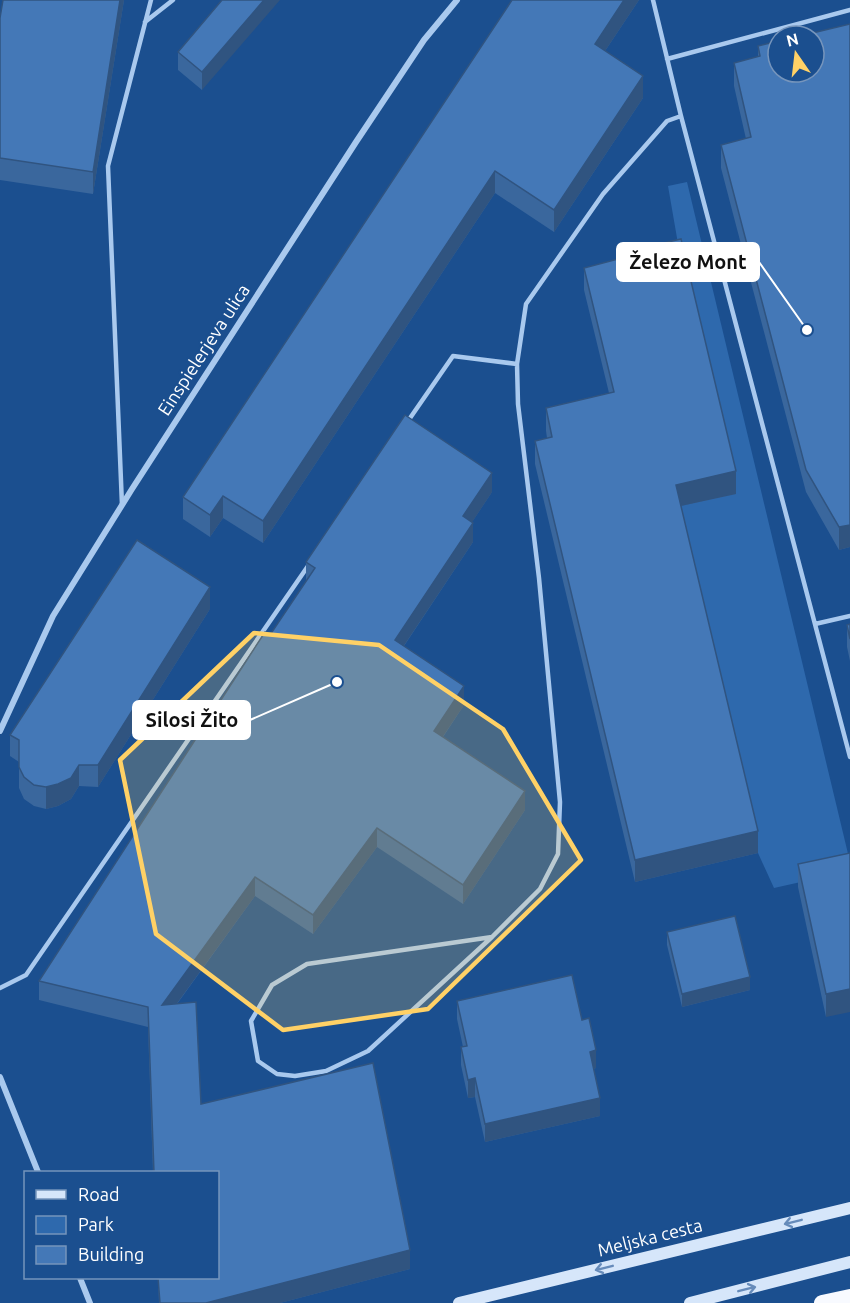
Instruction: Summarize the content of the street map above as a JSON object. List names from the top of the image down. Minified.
{"streets":{"main road":["Meljska cesta"],"street":["Einspielerjeva ulica"]},"places":["Železo Mont","Silosi Žito"],"legend":["Road","Park","Building"],"north":"top"}
